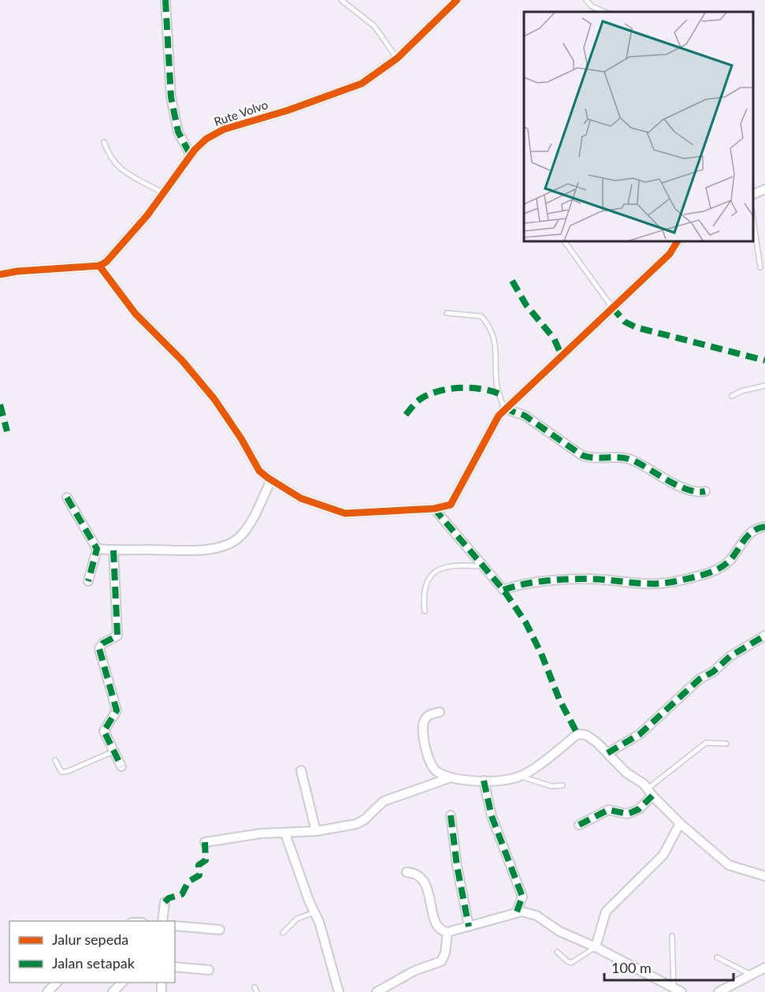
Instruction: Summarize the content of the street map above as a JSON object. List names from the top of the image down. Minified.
{"streets":{"street":["Rute Volvo"]},"legend":["Jalur sepeda","Jalan setapak"],"scale_bar":"100 m"}
